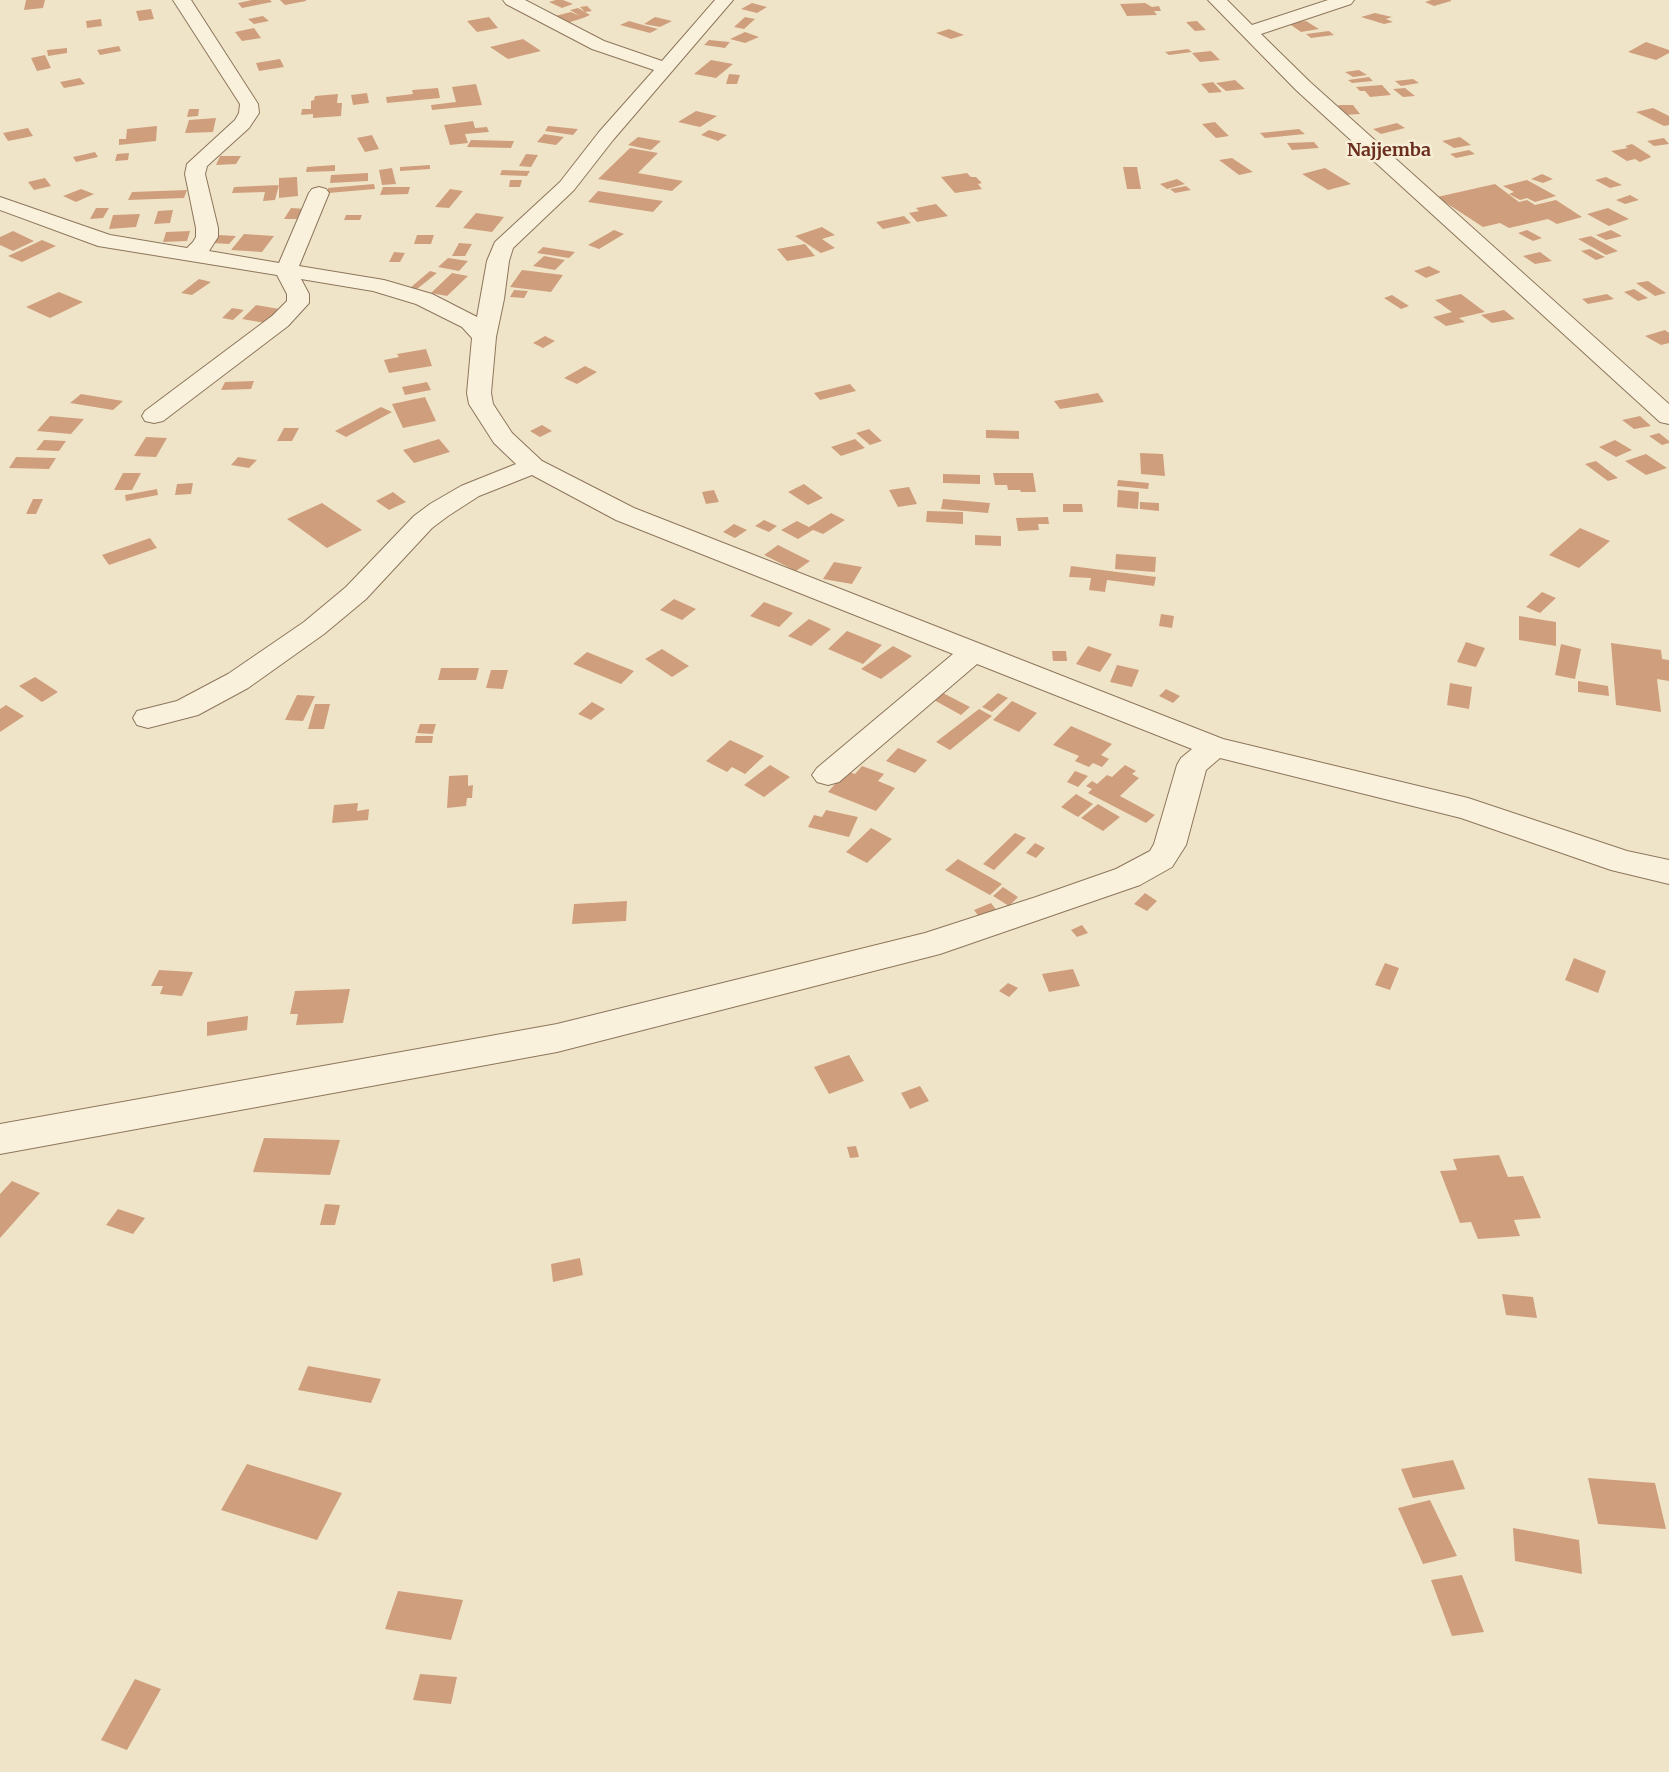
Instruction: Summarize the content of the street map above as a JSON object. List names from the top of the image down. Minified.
{"districts":["Najjemba"]}
